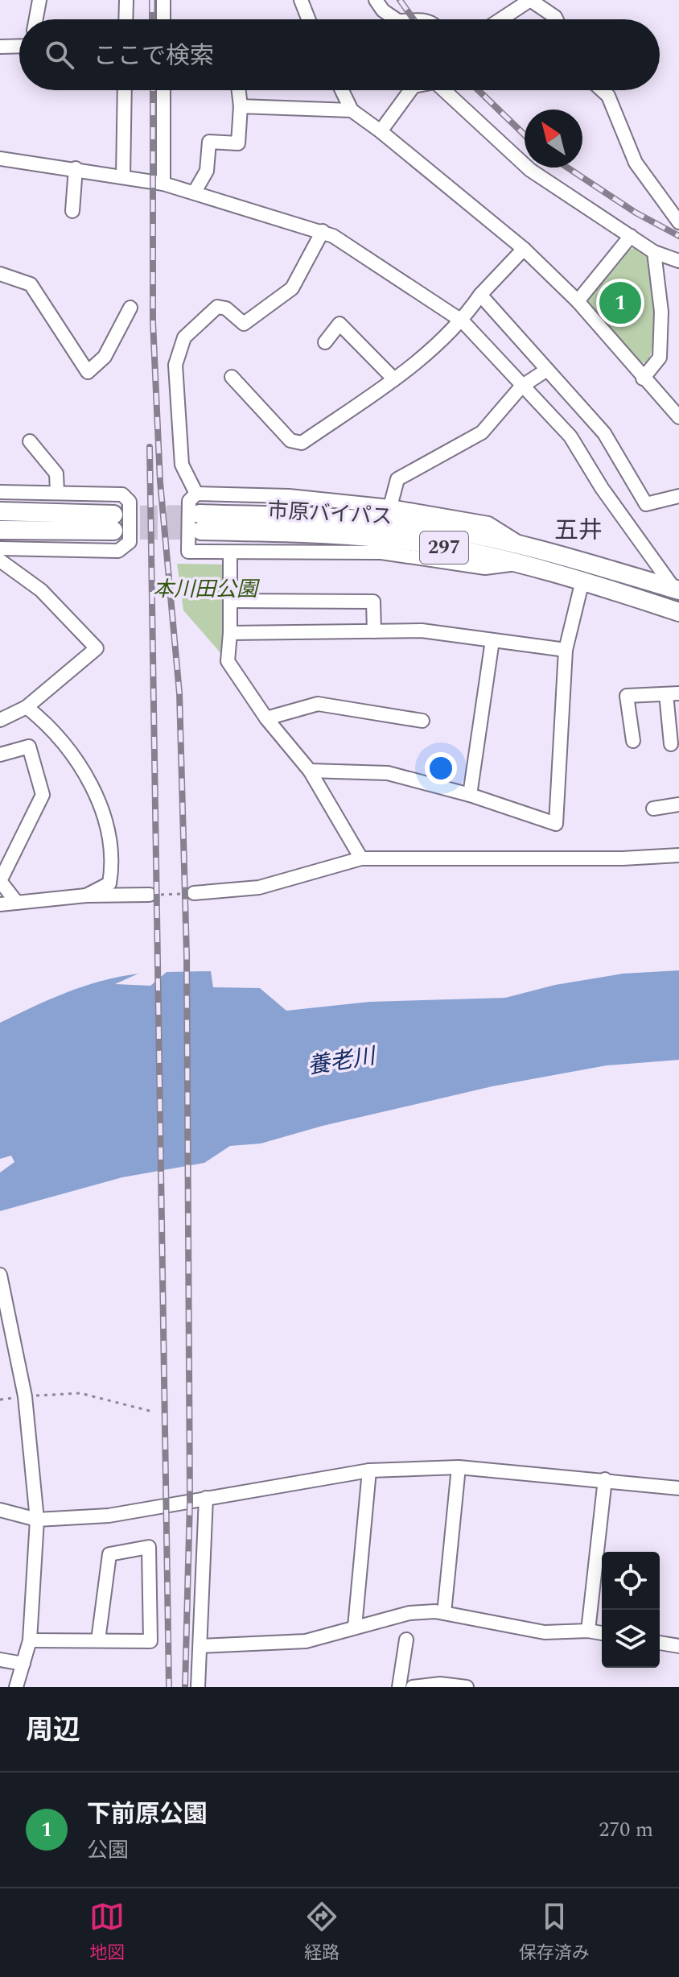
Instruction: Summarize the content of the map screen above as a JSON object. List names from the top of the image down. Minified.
{"streets":{"highway":["市原バイパス","297"]},"districts":["五井"],"water":["養老川"],"parks":["本川田公園"],"north":"top left","page":{"search":"ここで検索","pins":"1","heading":"周辺","list":[{"mark":"1","name":"下前原公園","note":"公園","value":"270 m"}],"nav":["地図","経路","保存済み"]}}
